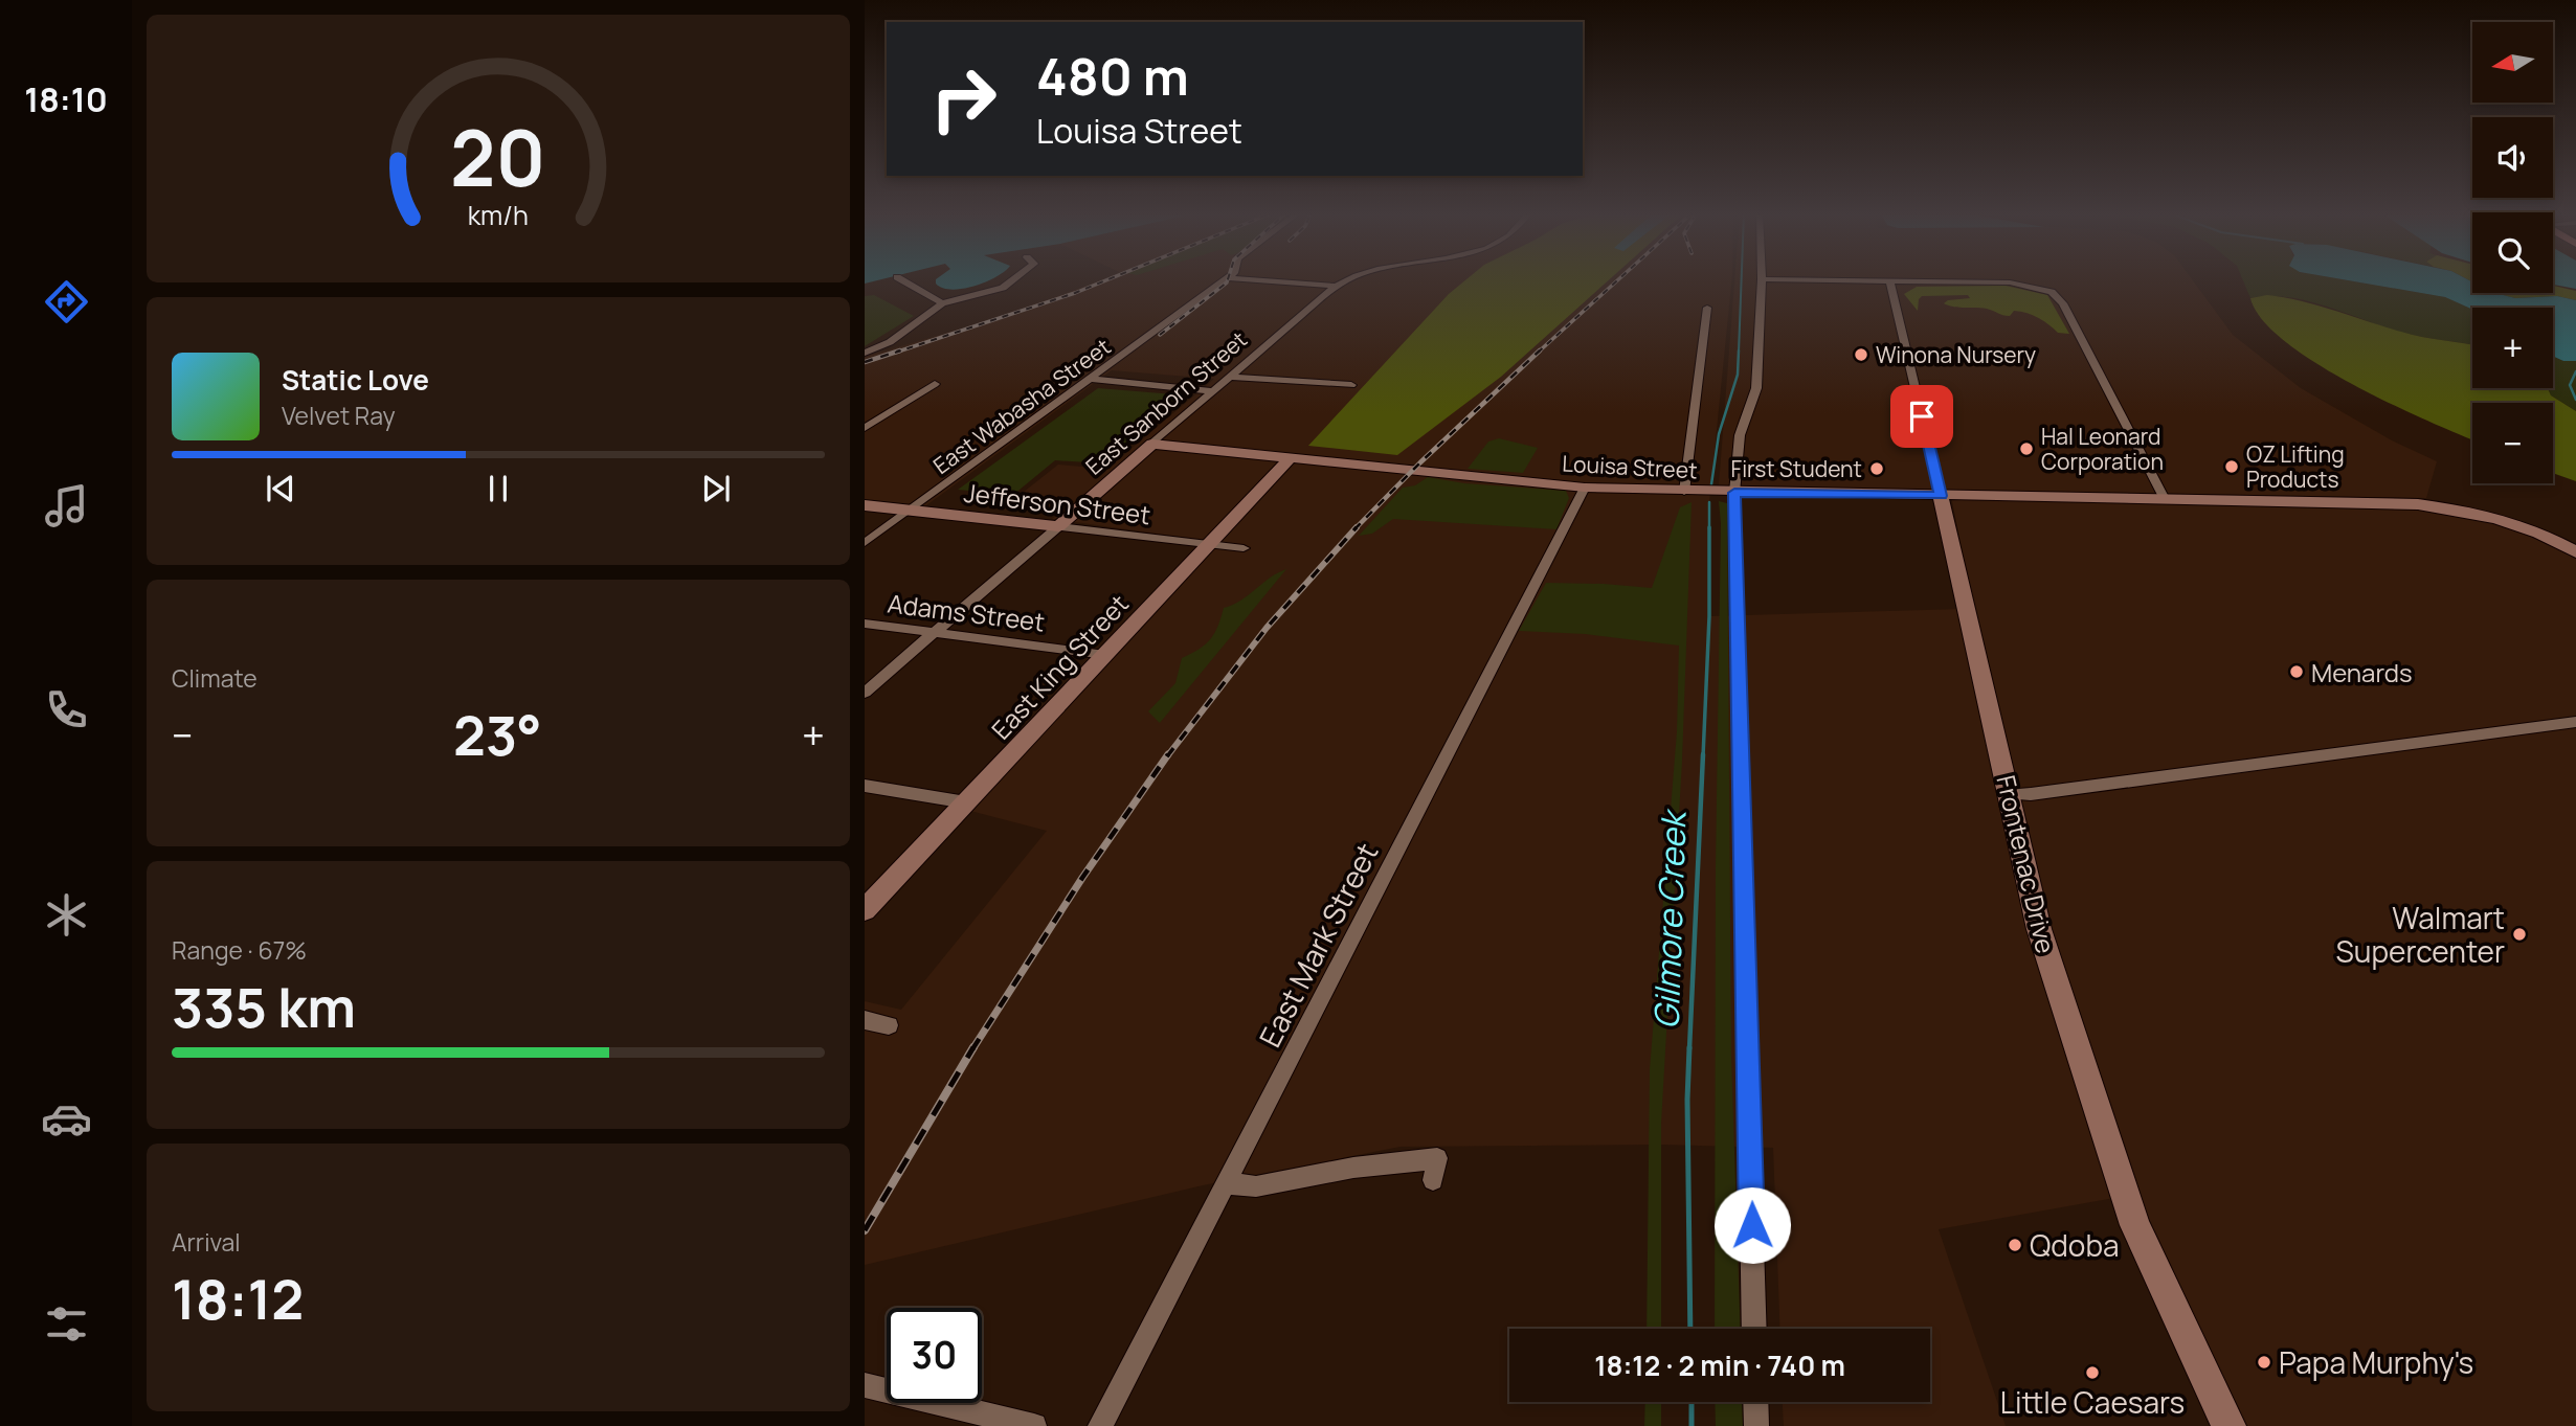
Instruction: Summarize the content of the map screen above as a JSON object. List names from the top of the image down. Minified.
{"streets":{"street":["East Sanborn Street","East Wabasha Street","Louisa Street","Jefferson Street","Adams Street","East King Street","Frontenac Drive","East Mark Street"]},"crossings":[["East Sanborn Street","Louisa Street"],["East Sanborn Street","Jefferson Street"],["East Sanborn Street","Adams Street"],["East Wabasha Street","Jefferson Street"],["Louisa Street","East King Street"],["Louisa Street","Frontenac Drive"],["Louisa Street","East Mark Street"],["Jefferson Street","East King Street"],["Adams Street","East King Street"]],"water":["Gilmore Creek"],"places":["Winona Nursery","Hal Leonard Corporation","OZ Lifting Products","First Student","Menards","Walmart Supercenter","Qdoba","Papa Murphy's","Little Caesars"],"north":"left","page":{"tabs":"18:10","map_buttons":["+","−"],"turn":["480 m","Louisa Street"],"song":["Static Love","Velvet Ray"],"tile":["Climate",["Range · 67%","335 km"],["Arrival","18:12"]],"heat":["−","23°","+"],"limit":"30","trip":"18:12 · 2 min · 740 m","gauge":["20","km/h"]}}
